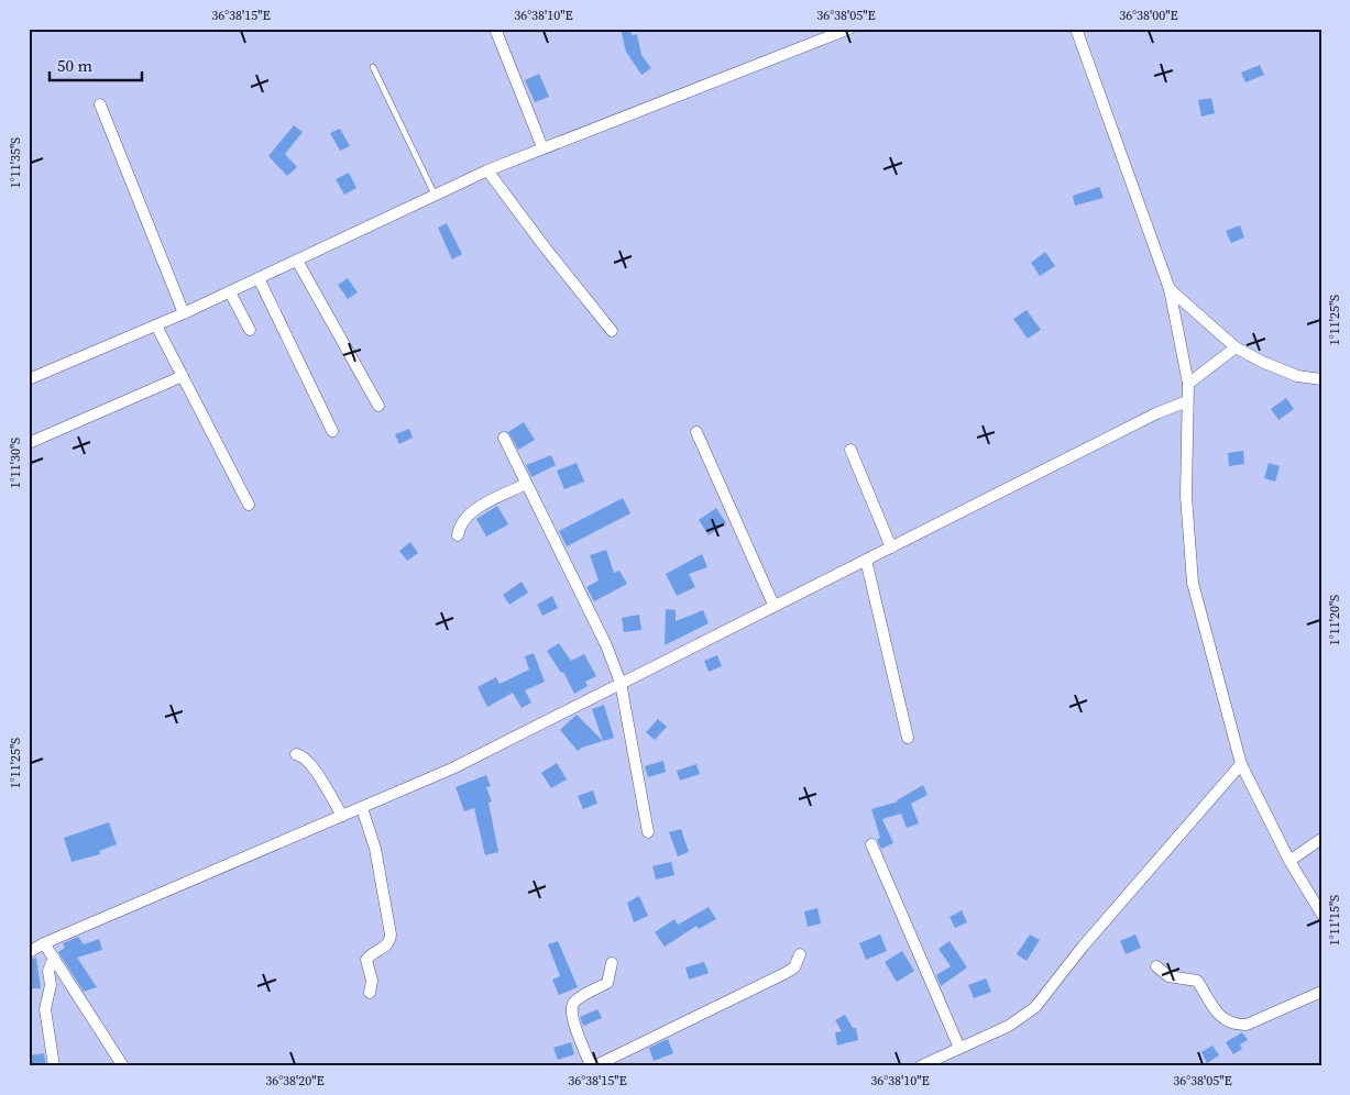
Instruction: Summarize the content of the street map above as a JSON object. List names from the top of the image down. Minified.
{"scale_bar":"50 m","coordinates":["36°38'15\"E","36°38'10\"E","36°38'05\"E","36°38'00\"E","1°11'35\"S","1°11'25\"S","1°11'30\"S","1°11'20\"S","1°11'15\"S","36°38'20\"E"]}
